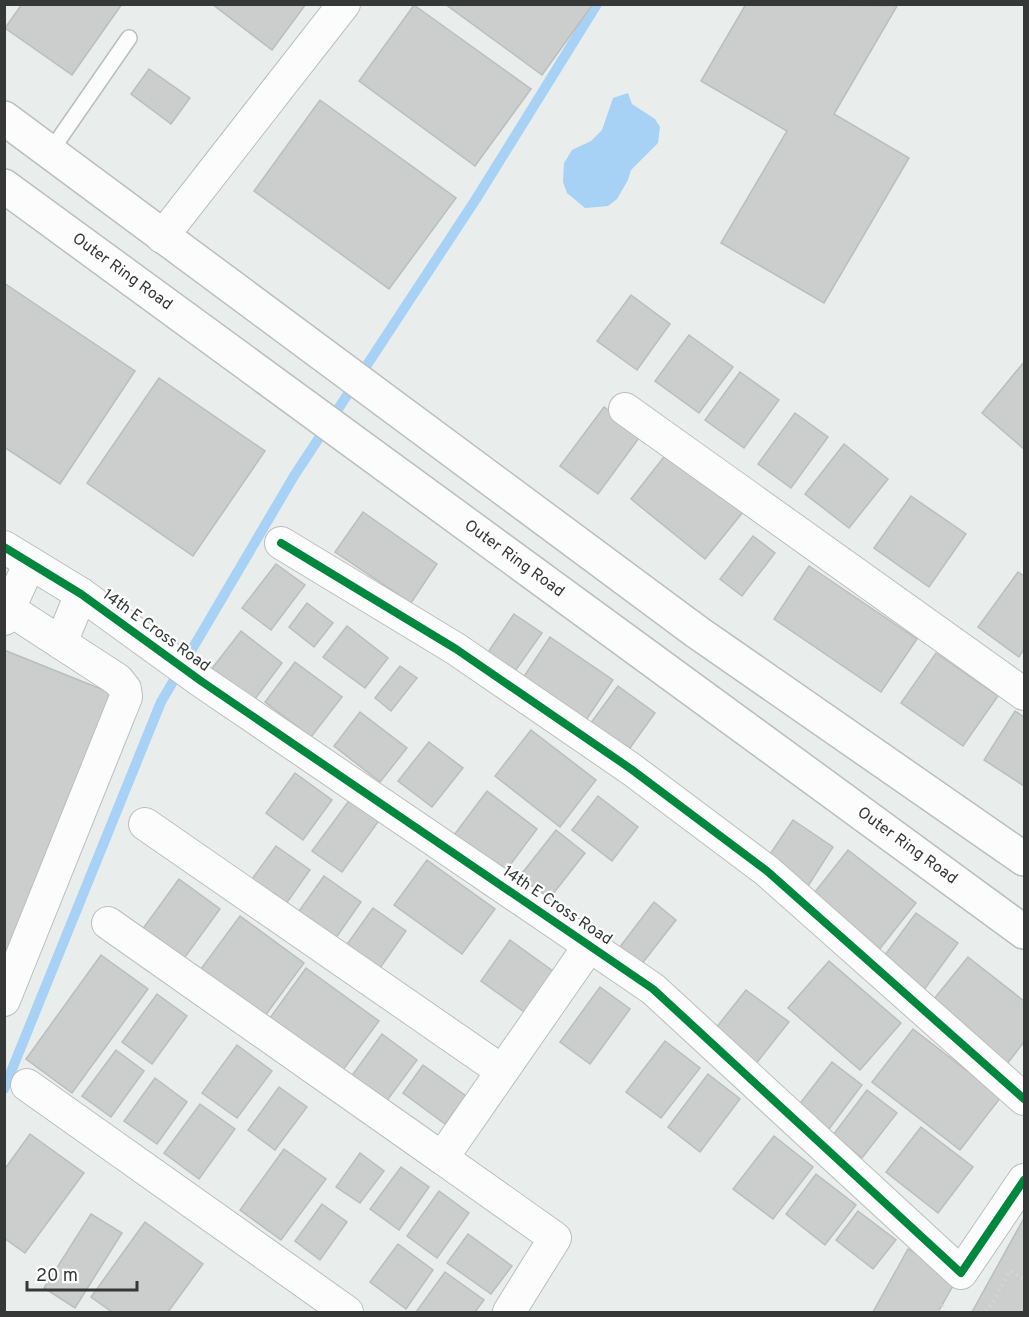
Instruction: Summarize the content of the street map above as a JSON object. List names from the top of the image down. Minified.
{"streets":{"highway":["Outer Ring Road"],"street":["14th E Cross Road"]},"scale_bar":"20 m"}
